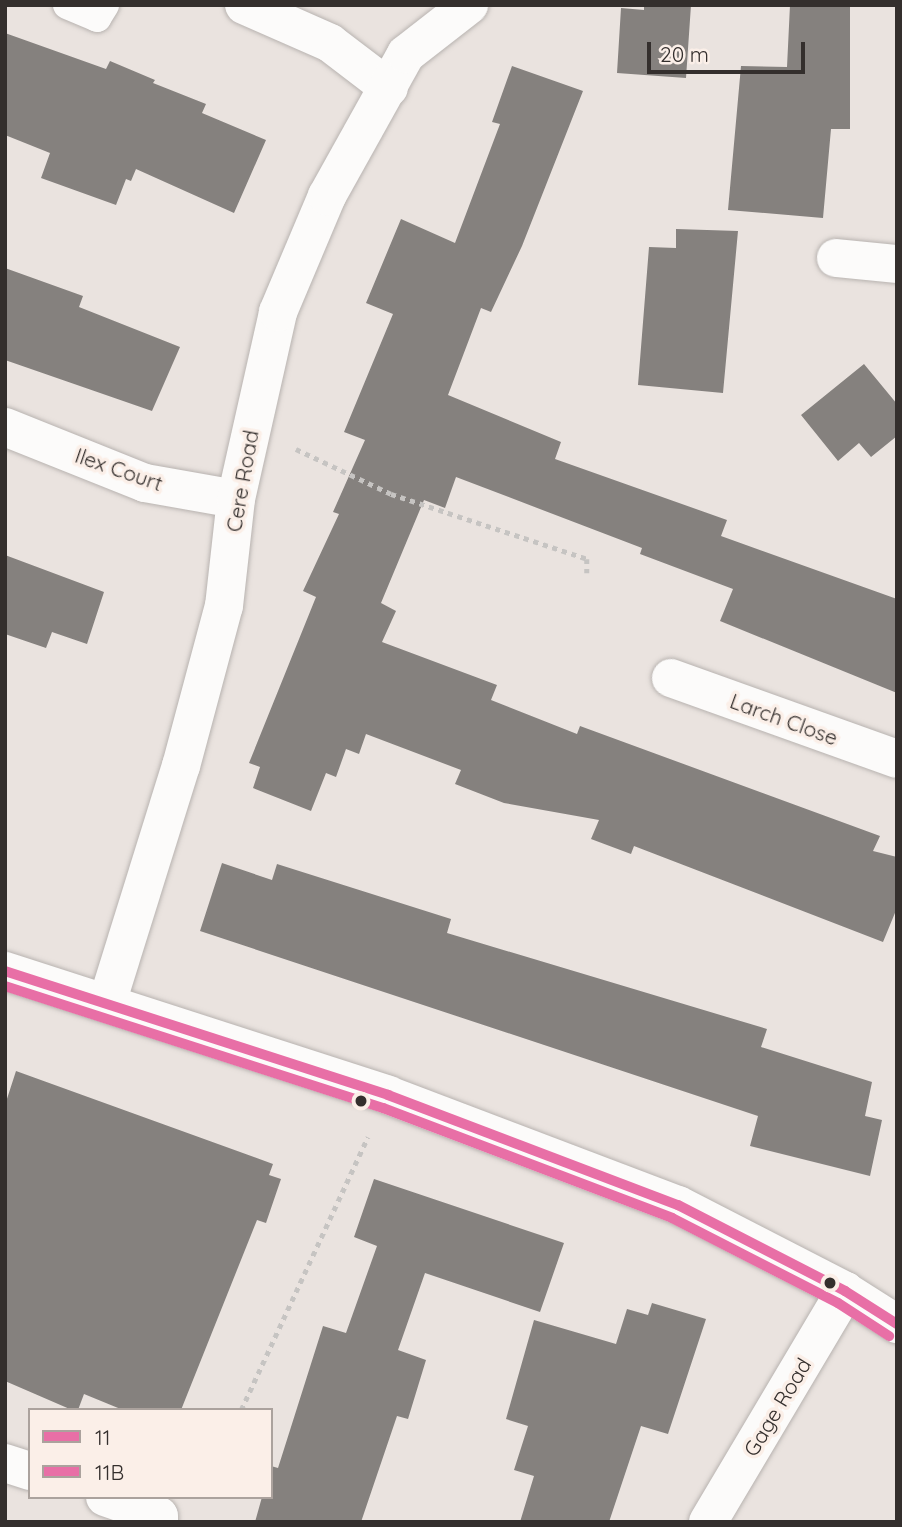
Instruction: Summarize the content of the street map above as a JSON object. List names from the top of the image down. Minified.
{"streets":{"street":["Ilex Court","Cere Road","Larch Close","Gage Road"]},"crossings":[["Ilex Court","Cere Road"]],"lines":["transit line 11","transit line 11B"],"legend":["11","11B"],"scale_bar":"20 m"}
